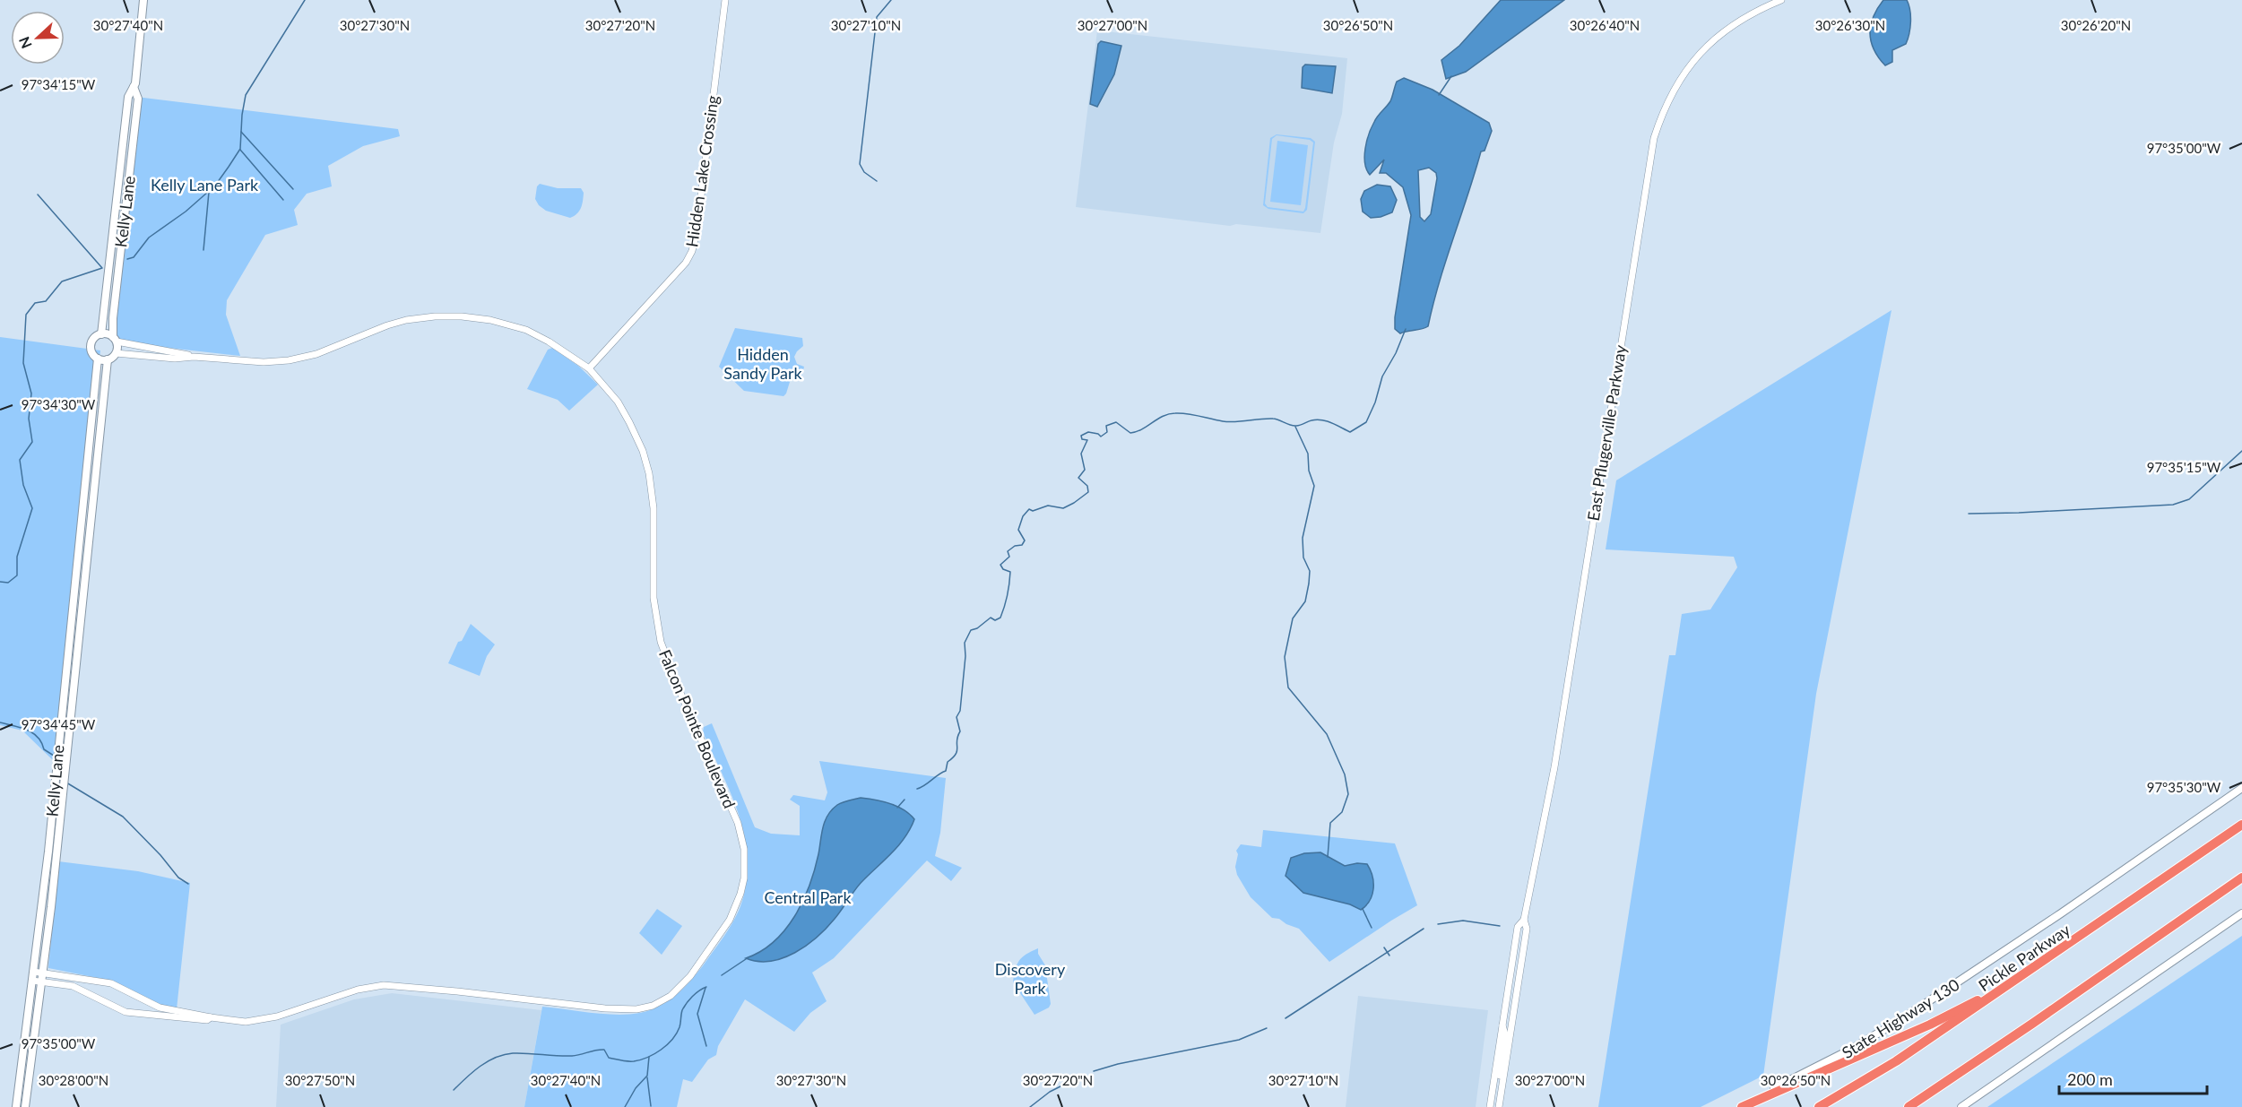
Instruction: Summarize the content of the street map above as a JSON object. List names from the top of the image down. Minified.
{"streets":{"highway":["Pickle Parkway"],"main road":["Kelly Lane","State Highway 130"],"street":["Hidden Lake Crossing","East Pflugerville Parkway","Falcon Pointe Boulevard"]},"crossings":[["Hidden Lake Crossing","Falcon Pointe Boulevard"],["Kelly Lane","Falcon Pointe Boulevard"]],"parks":["Kelly Lane Park","Hidden Sandy Park","Central Park","Discovery Park"],"scale_bar":"200 m","north":"left","coordinates":["30°27'40\"N","30°27'30\"N","30°27'20\"N","30°27'10\"N","30°27'00\"N","30°26'50\"N","30°26'40\"N","30°26'20\"N","30°26'30\"N","97°34'15\"W","97°35'00\"W","97°34'30\"W","97°35'15\"W","97°34'45\"W","97°35'30\"W","30°28'00\"N","30°27'50\"N"]}
